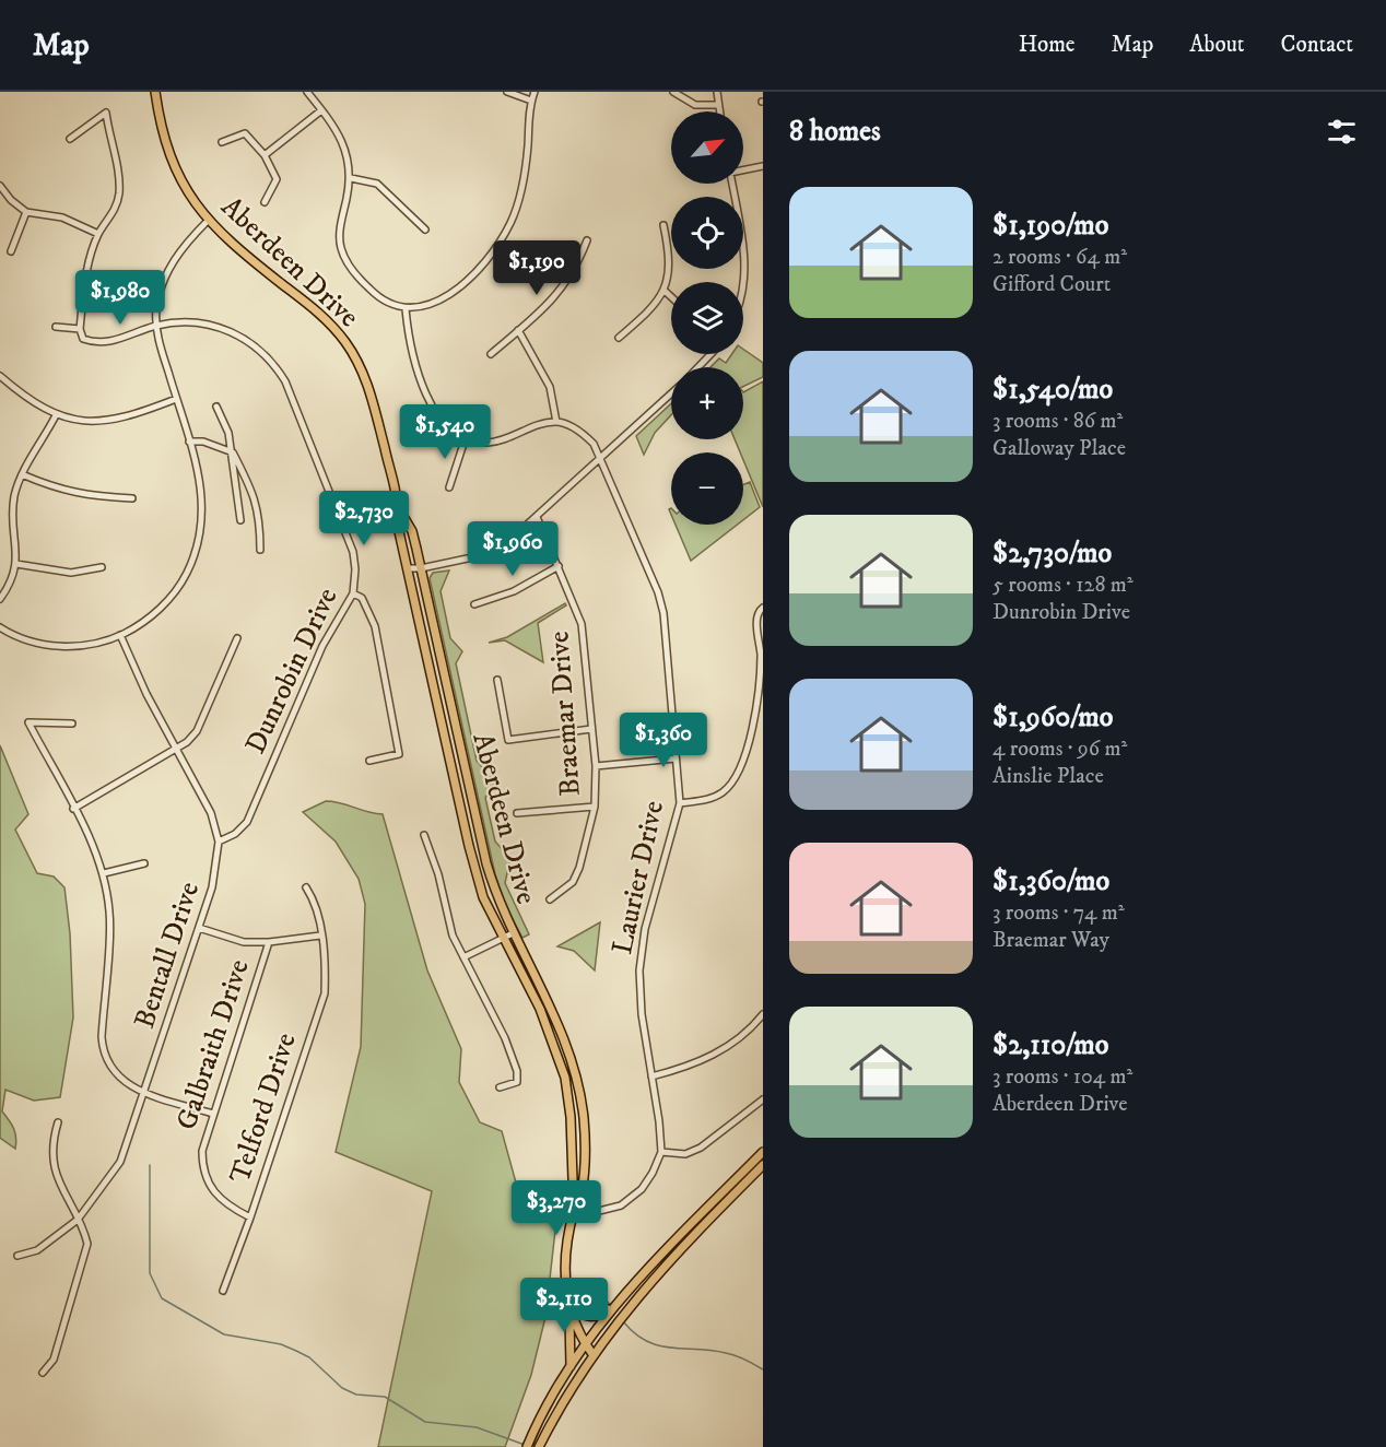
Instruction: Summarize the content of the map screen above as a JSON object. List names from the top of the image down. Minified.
{"streets":{"main road":["Aberdeen Drive"],"street":["Dunrobin Drive","Braemar Drive","Laurier Drive","Bentall Drive","Galbraith Drive","Telford Drive"]},"crossings":[["Dunrobin Drive","Bentall Drive"],["Galbraith Drive","Telford Drive"]],"north":"top right","page":{"header":"Map","nav":["Home","Map","About","Contact"],"heading":"8 homes","map_buttons":["+","−"],"list":[{"name":"$1,190/mo","note":"2 rooms · 64 m² · Gifford Court"},{"name":"$1,540/mo","note":"3 rooms · 86 m² · Galloway Place"},{"name":"$2,730/mo","note":"5 rooms · 128 m² · Dunrobin Drive"},{"name":"$1,960/mo","note":"4 rooms · 96 m² · Ainslie Place"},{"name":"$1,360/mo","note":"3 rooms · 74 m² · Braemar Way"},{"name":"$2,110/mo","note":"3 rooms · 104 m² · Aberdeen Drive"}],"price":["$1,190","$1,980","$1,540","$2,730","$1,960","$1,360","$3,270","$2,110"]}}
